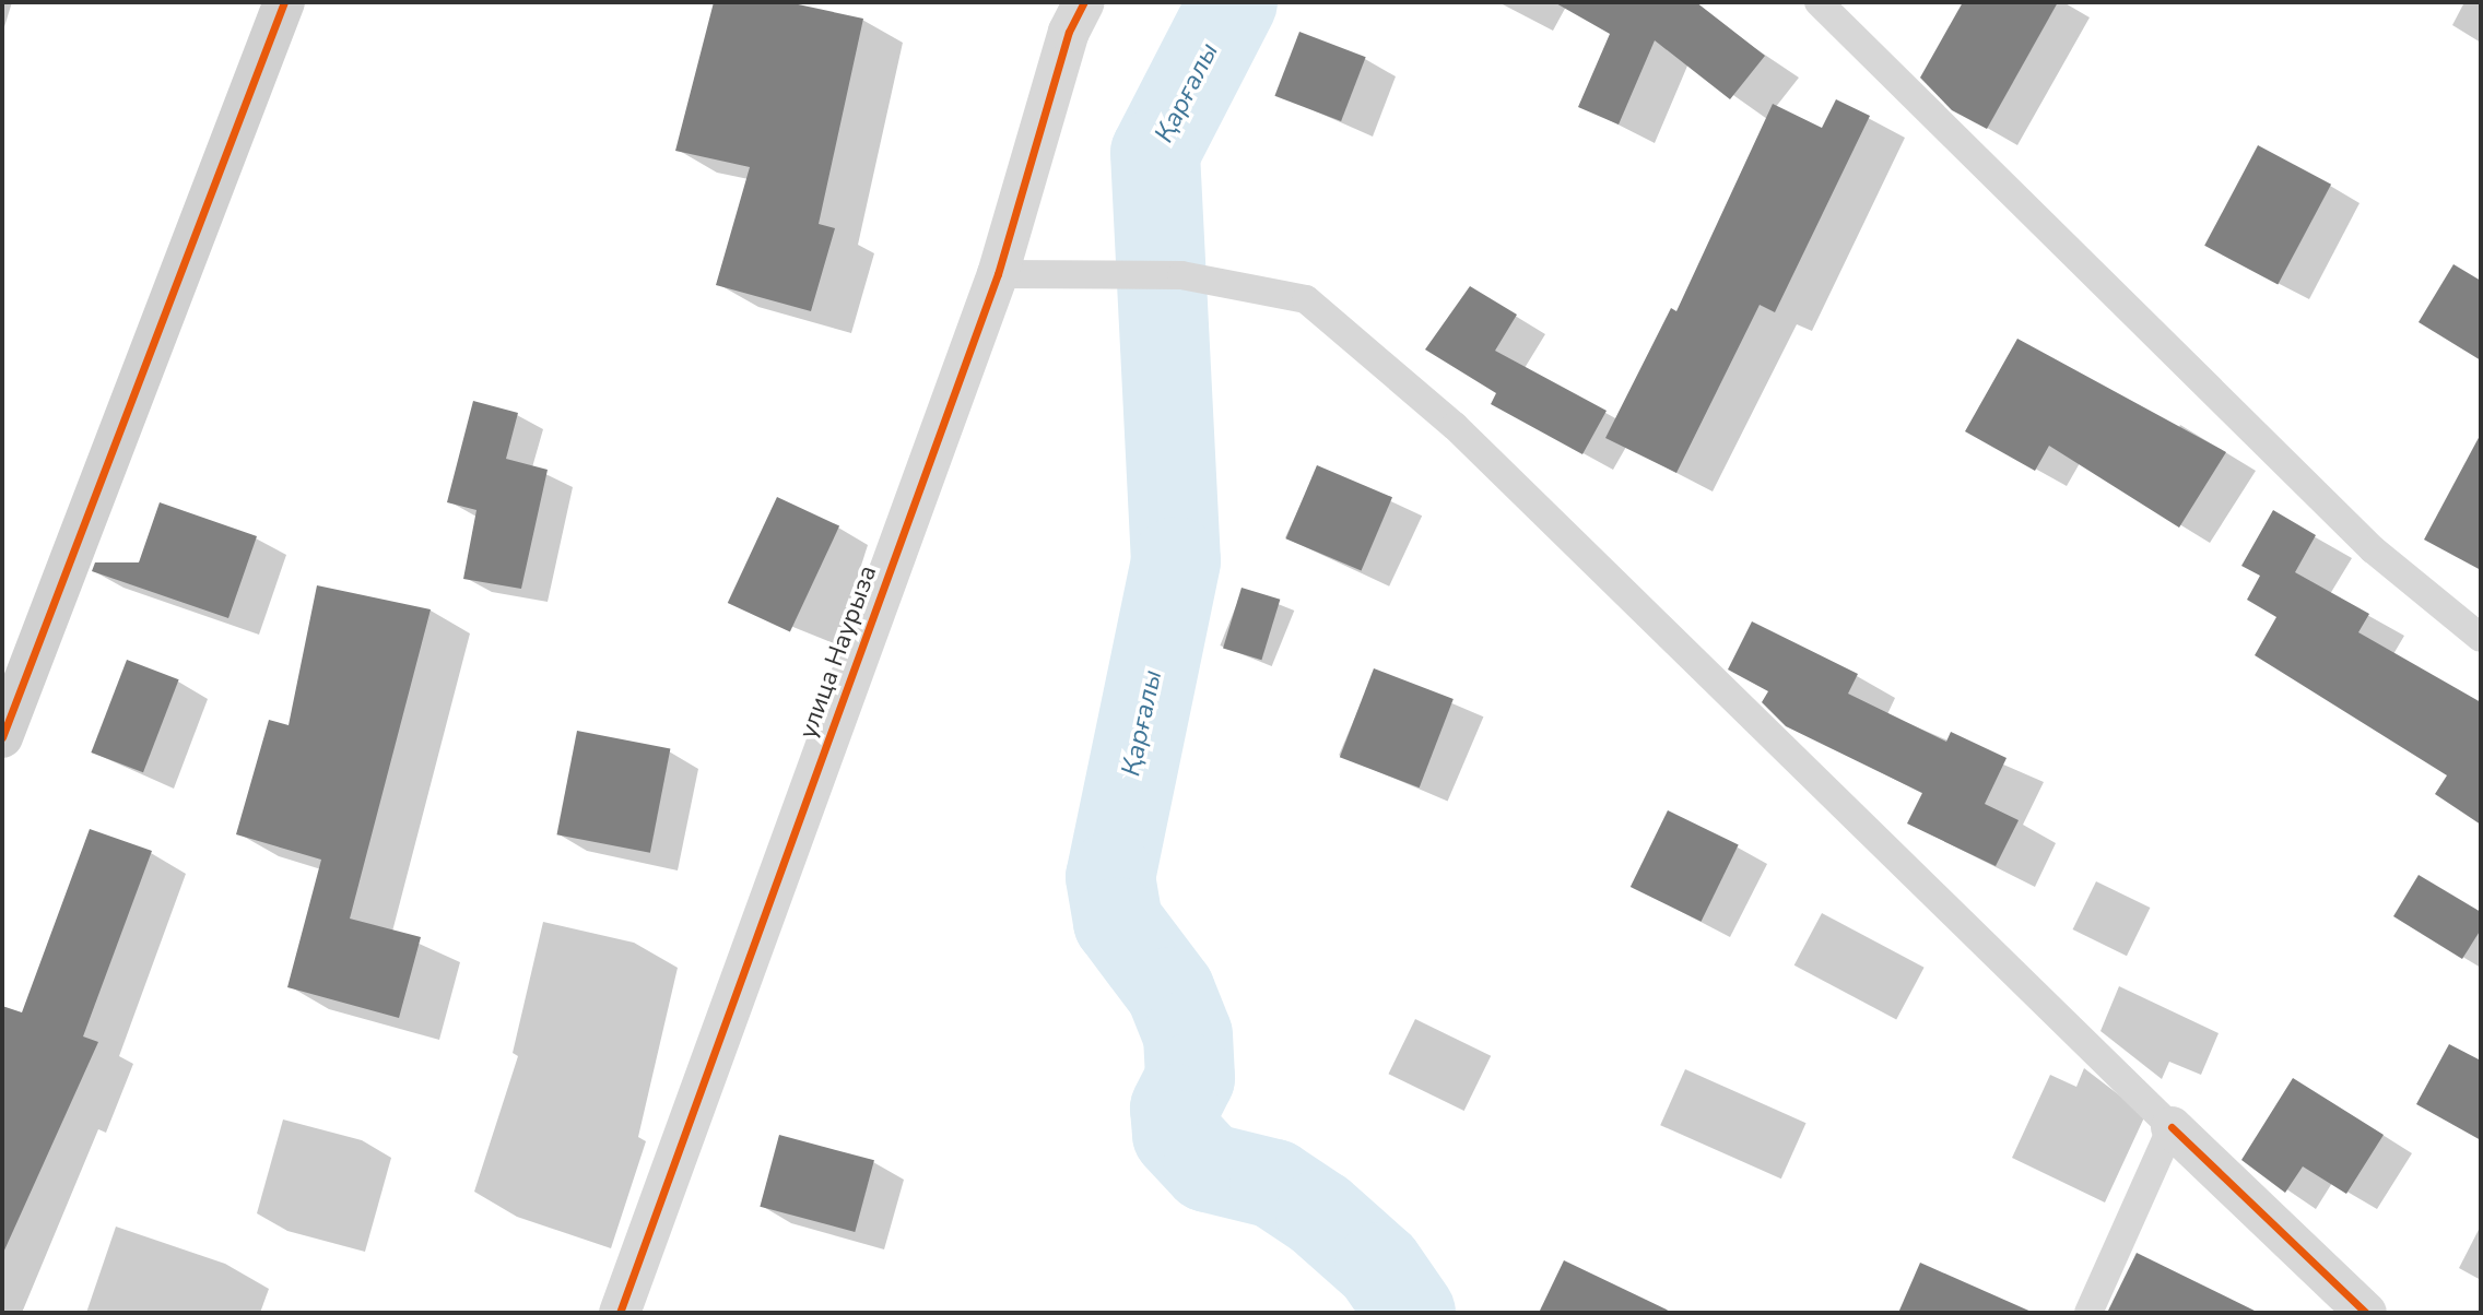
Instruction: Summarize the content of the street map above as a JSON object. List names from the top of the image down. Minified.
{"streets":{"street":["улица Наурыза"]},"water":["Қарғалы"]}
